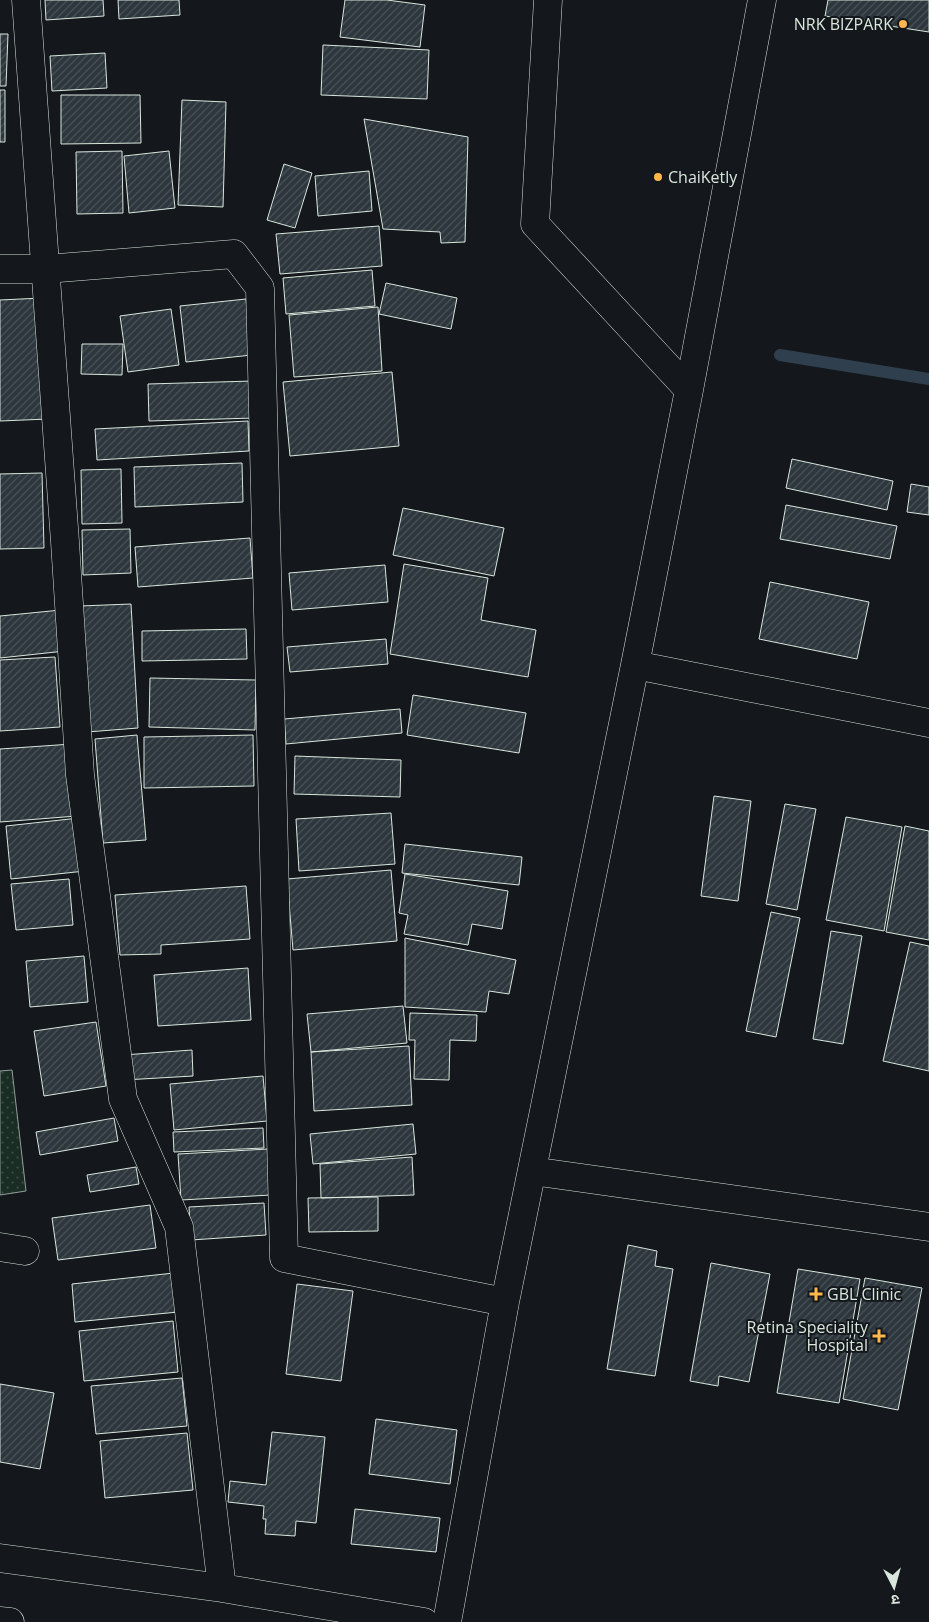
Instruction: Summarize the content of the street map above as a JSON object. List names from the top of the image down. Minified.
{"places":{"other":["NRK BIZPARK","ChaiKetly"],"health":["GBL Clinic","Retina Speciality Hospital"]},"north":"bottom"}
